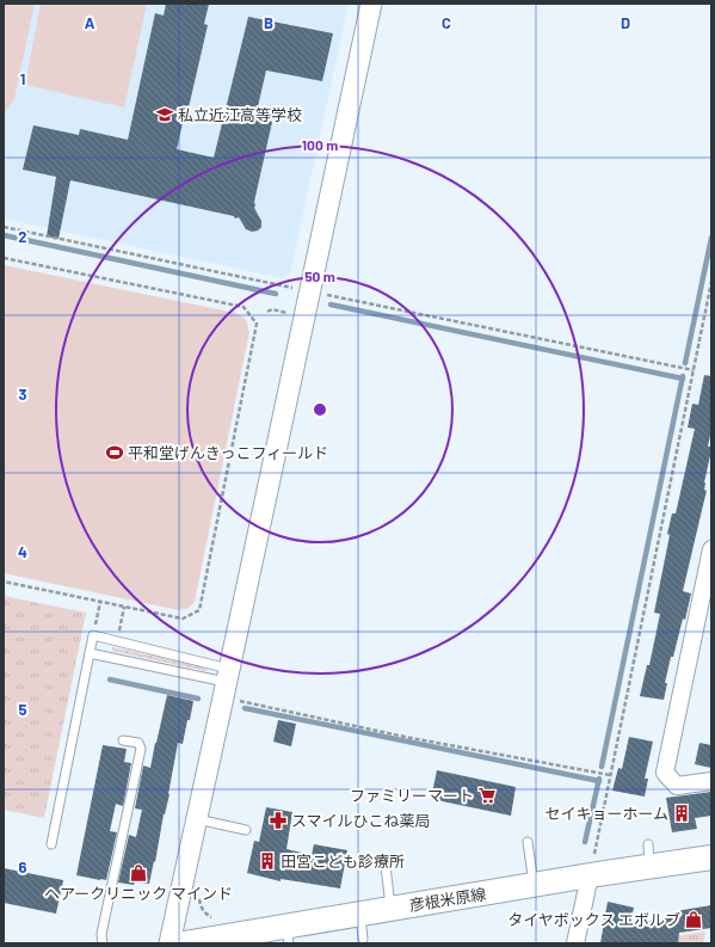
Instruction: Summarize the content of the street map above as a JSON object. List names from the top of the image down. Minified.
{"streets":{"main road":["彦根米原線"]},"places":{"school or university":["私立近江高等学校"],"sports":["平和堂げんきっこフィールド"],"supermarket":["ファミリーマート"],"building":["セイキョーホーム","田宮こども診療所"],"pharmacy":["スマイルひこね薬局"],"shop":["ヘアークリニック マインド","タイヤボックス エボルブ"]},"grid":{"columns":["A","B","C","D"],"rows":["1","2","3","4","5","6"]},"rings":["100 m","50 m"]}
